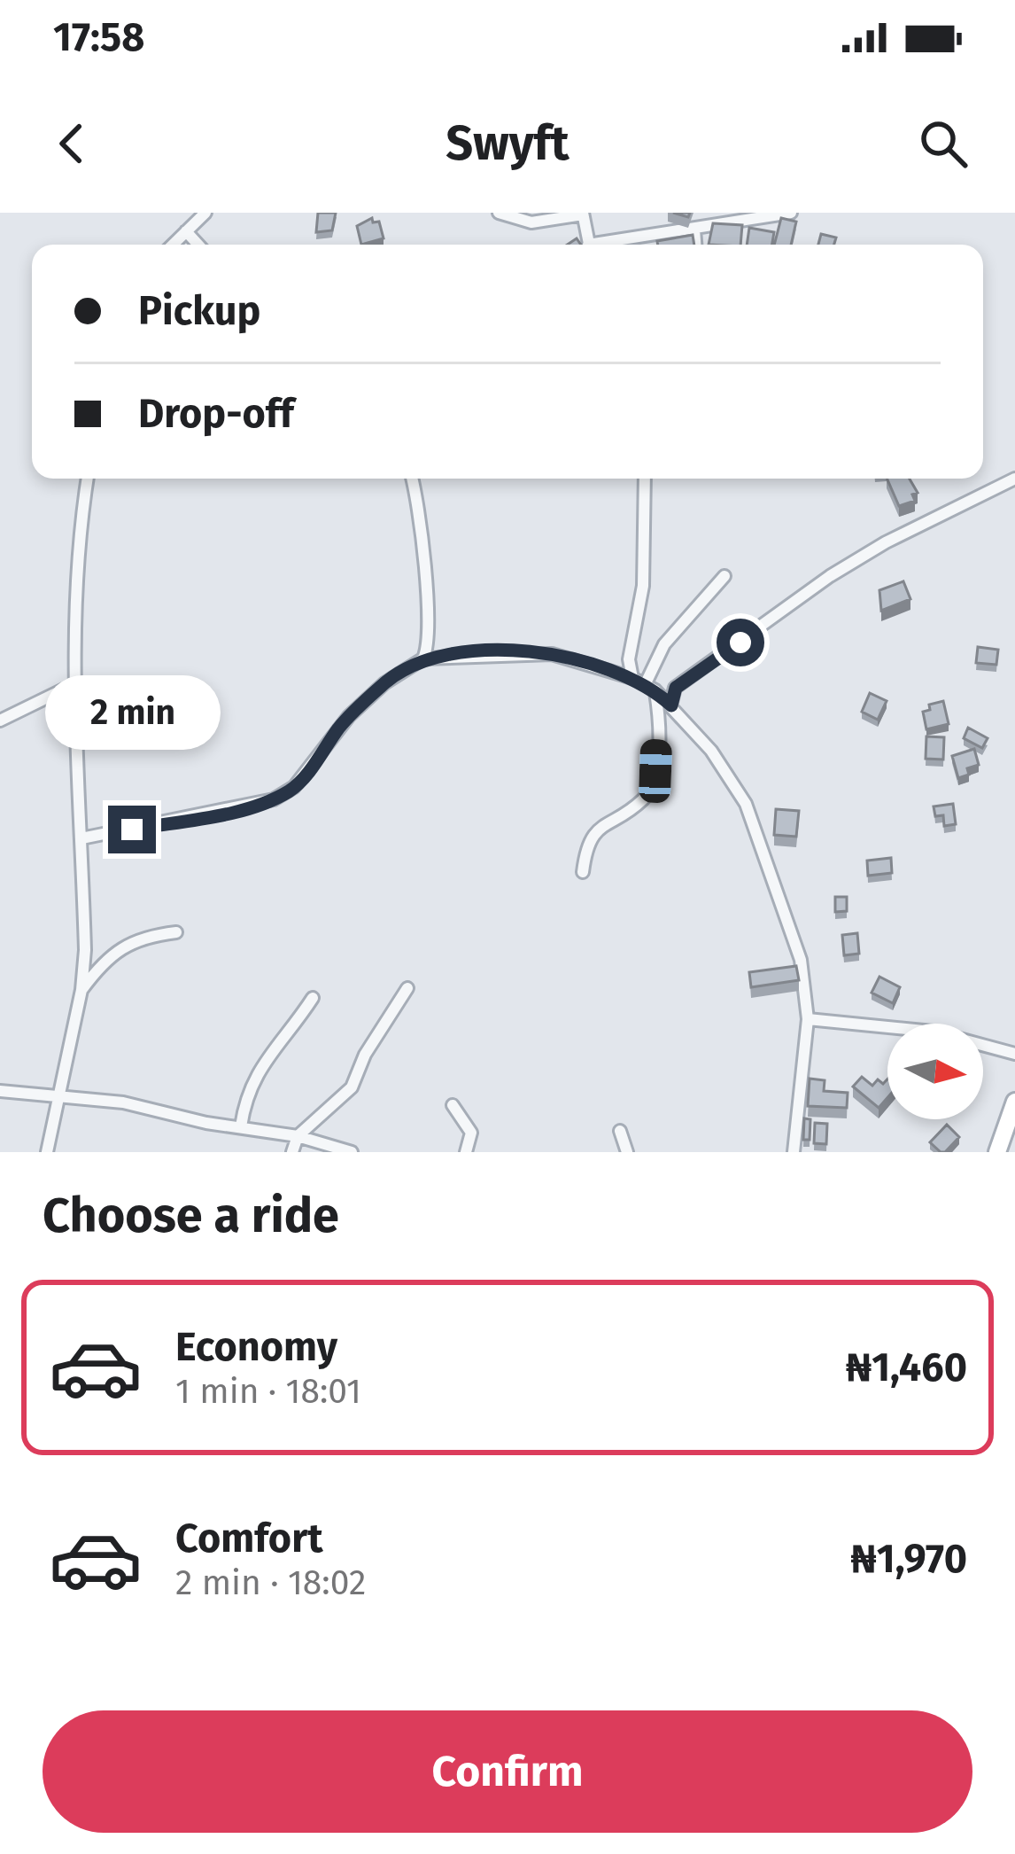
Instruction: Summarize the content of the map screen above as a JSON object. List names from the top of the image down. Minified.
{"north":"right","page":{"status":"17:58","header":"Swyft","banner":["Pickup","Drop-off"],"bubble":"2 min","heading":"Choose a ride","list":[{"name":"Economy","note":"1 min · 18:01","value":"₦1,460"},{"name":"Comfort","note":"2 min · 18:02","value":"₦1,970"}],"buttons":"Confirm"}}
